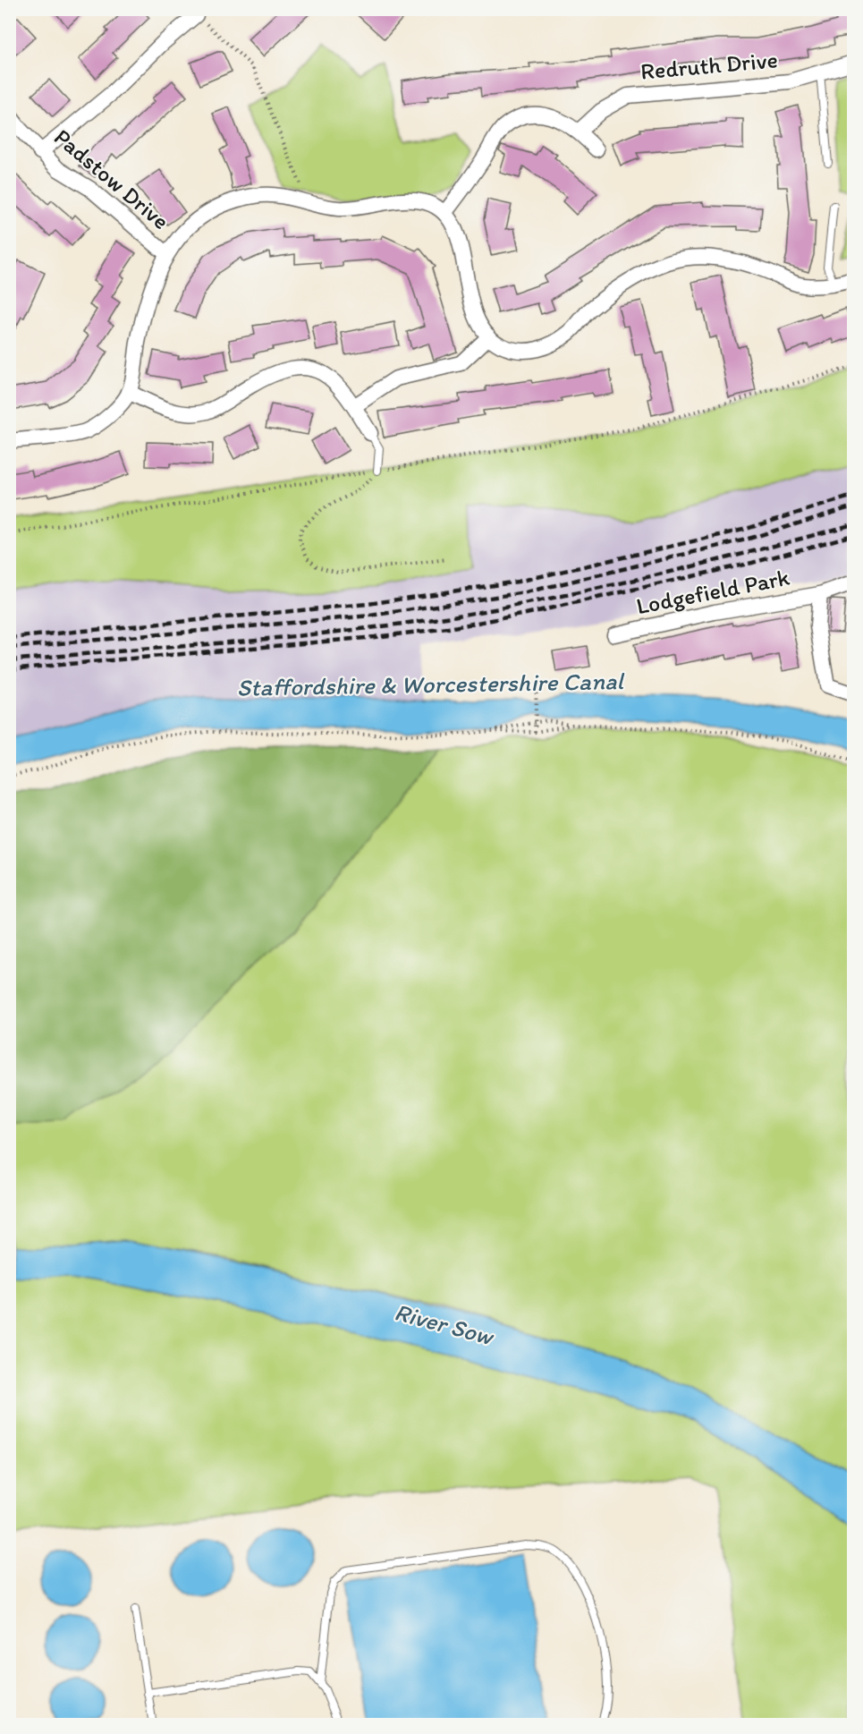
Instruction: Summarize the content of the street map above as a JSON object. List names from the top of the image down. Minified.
{"streets":{"street":["Redruth Drive","Padstow Drive","Lodgefield Park"]},"water":["Staffordshire & Worcestershire Canal","River Sow"]}
